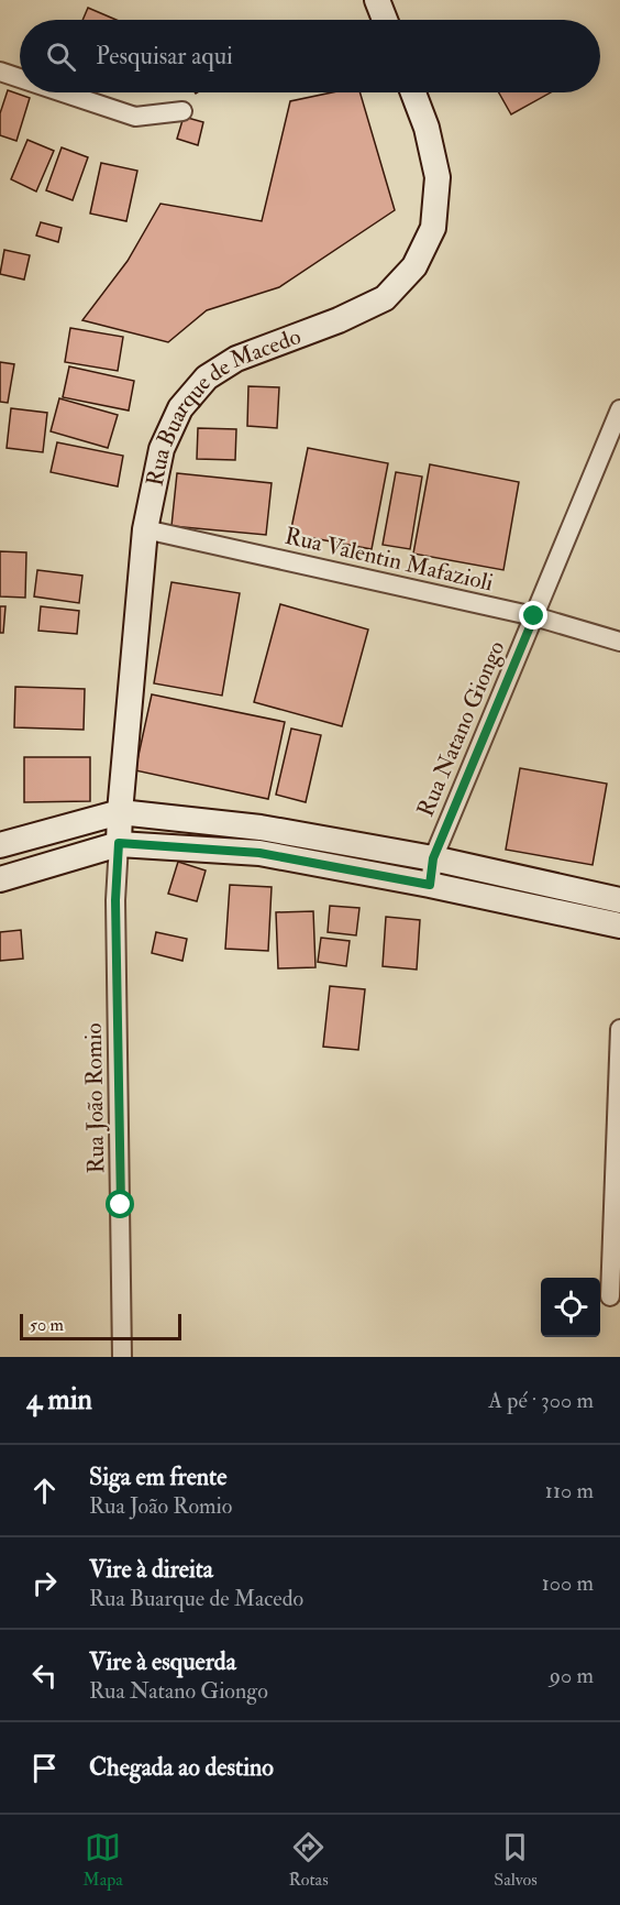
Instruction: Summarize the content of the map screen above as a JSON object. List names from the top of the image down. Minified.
{"streets":{"main road":["Rua Buarque de Macedo"],"street":["Rua Valentin Mafazioli","Rua Natano Giongo","Rua João Romio"]},"crossings":[["Rua Buarque de Macedo","Rua Valentin Mafazioli"],["Rua Buarque de Macedo","Rua João Romio"],["Rua Valentin Mafazioli","Rua Natano Giongo"]],"scale_bar":"50 m","page":{"search":"Pesquisar aqui","scale":"50 m","heading":["4 min","A pé · 300 m"],"list":[["Siga em frente","Rua João Romio","110 m"],["Vire à direita","Rua Buarque de Macedo","100 m"],["Vire à esquerda","Rua Natano Giongo","90 m"],"Chegada ao destino"],"nav":["Mapa","Rotas","Salvos"]}}
